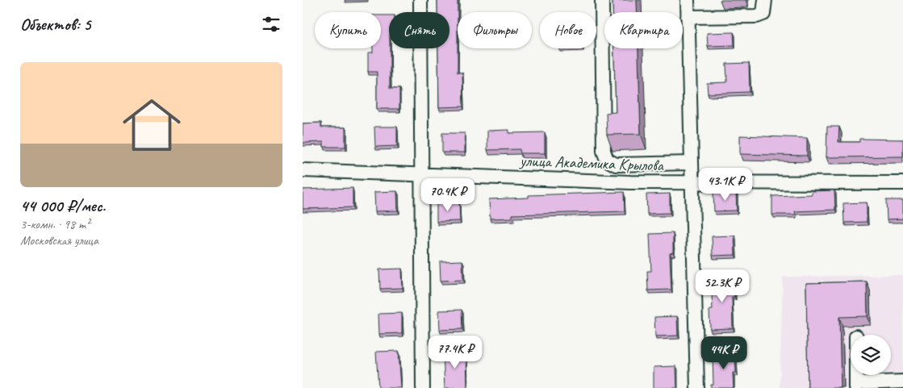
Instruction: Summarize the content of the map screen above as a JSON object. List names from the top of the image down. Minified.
{"streets":{"street":["улица Академика Крылова"]},"page":{"heading":"Объектов: 5","chip":["Купить","Снять","Фильтры","Новое","Квартира"],"list":[{"name":"44 000 ₽/мес.","note":"3-комн. · 98 m² · Московская улица"}],"price":["43.1K ₽","70.4K ₽","52.3K ₽","77.4K ₽","44K ₽"]}}
